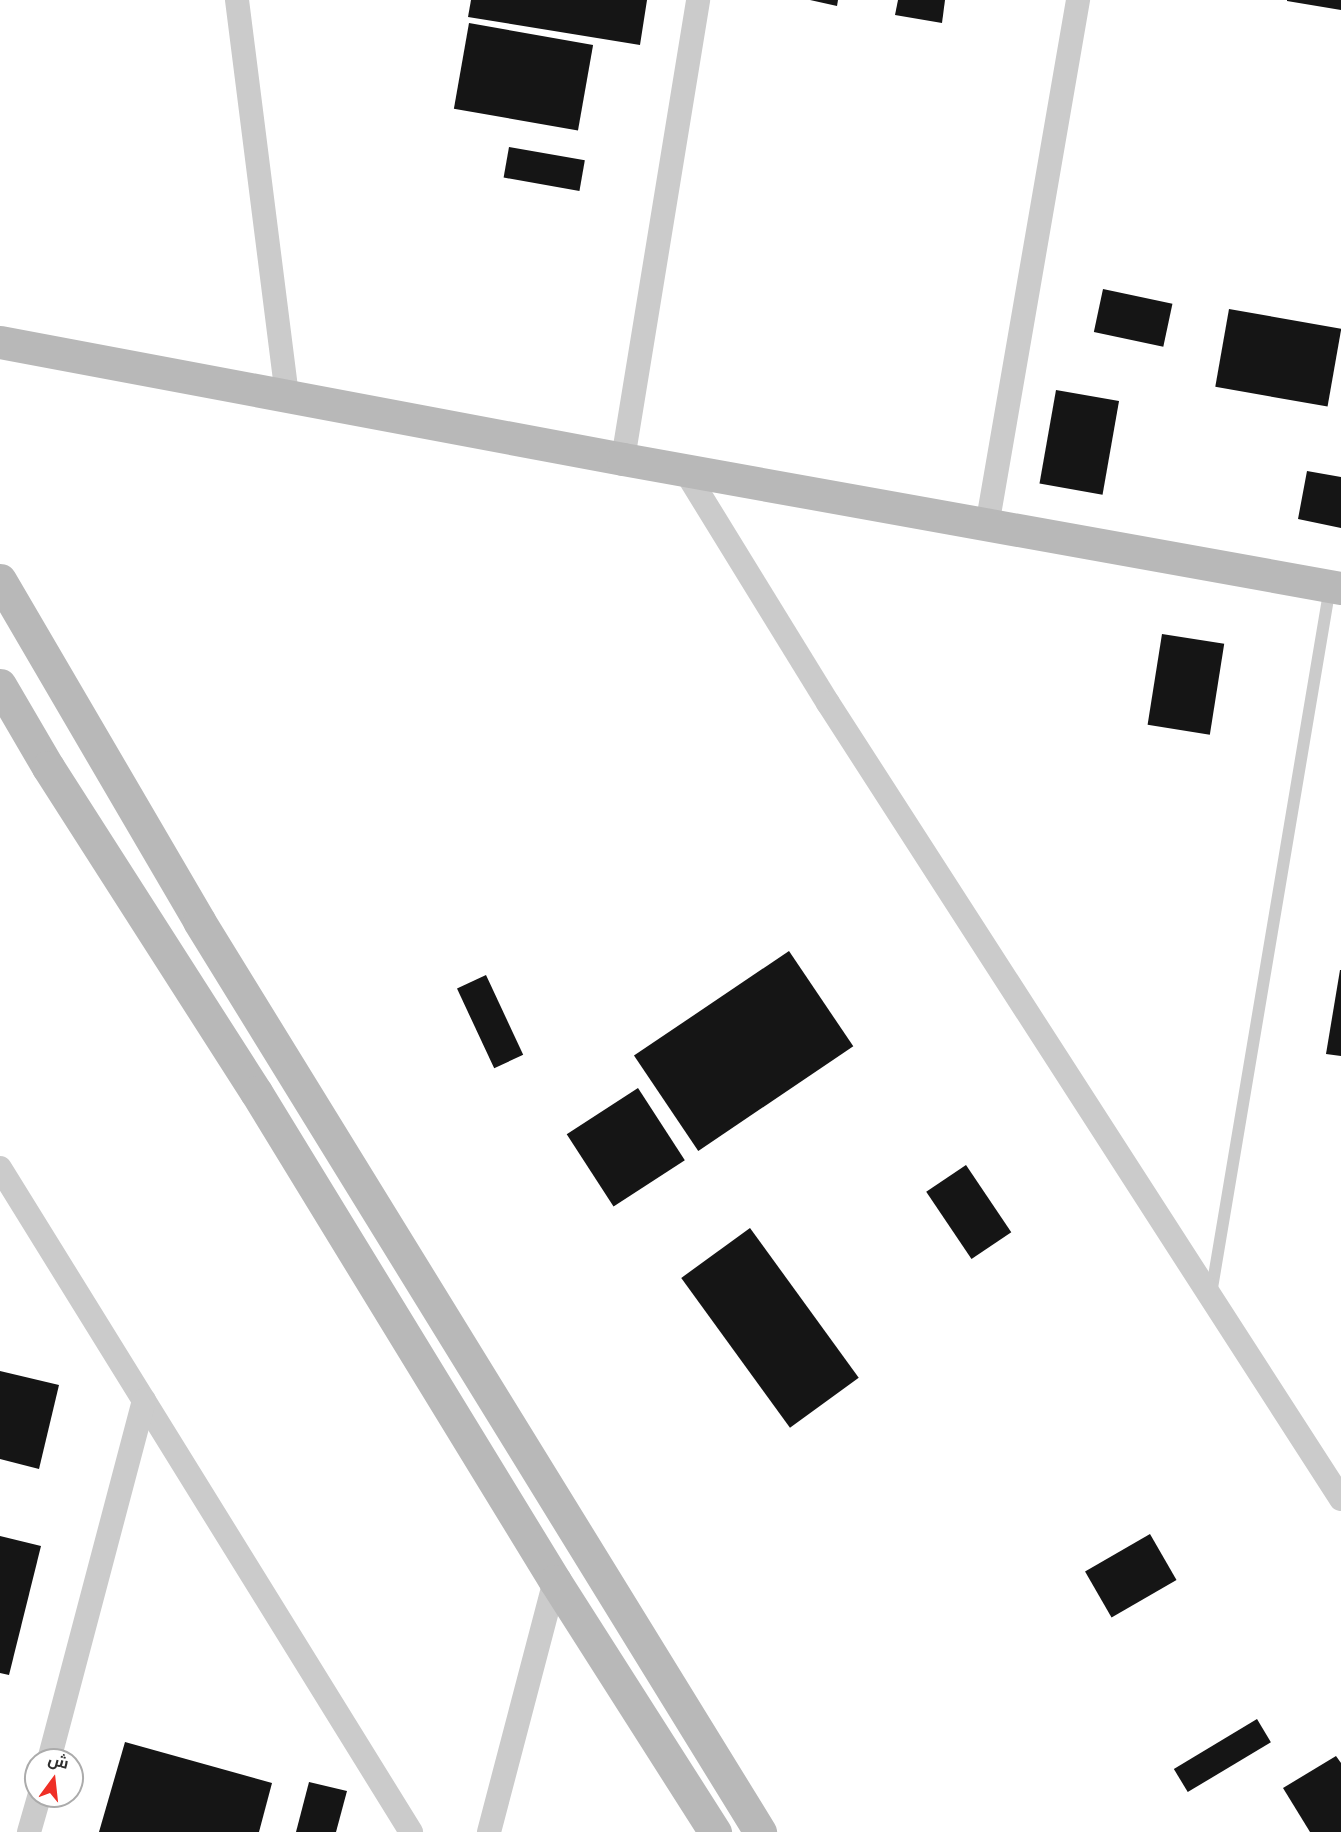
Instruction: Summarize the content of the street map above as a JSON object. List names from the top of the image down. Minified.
{"north":"top"}
